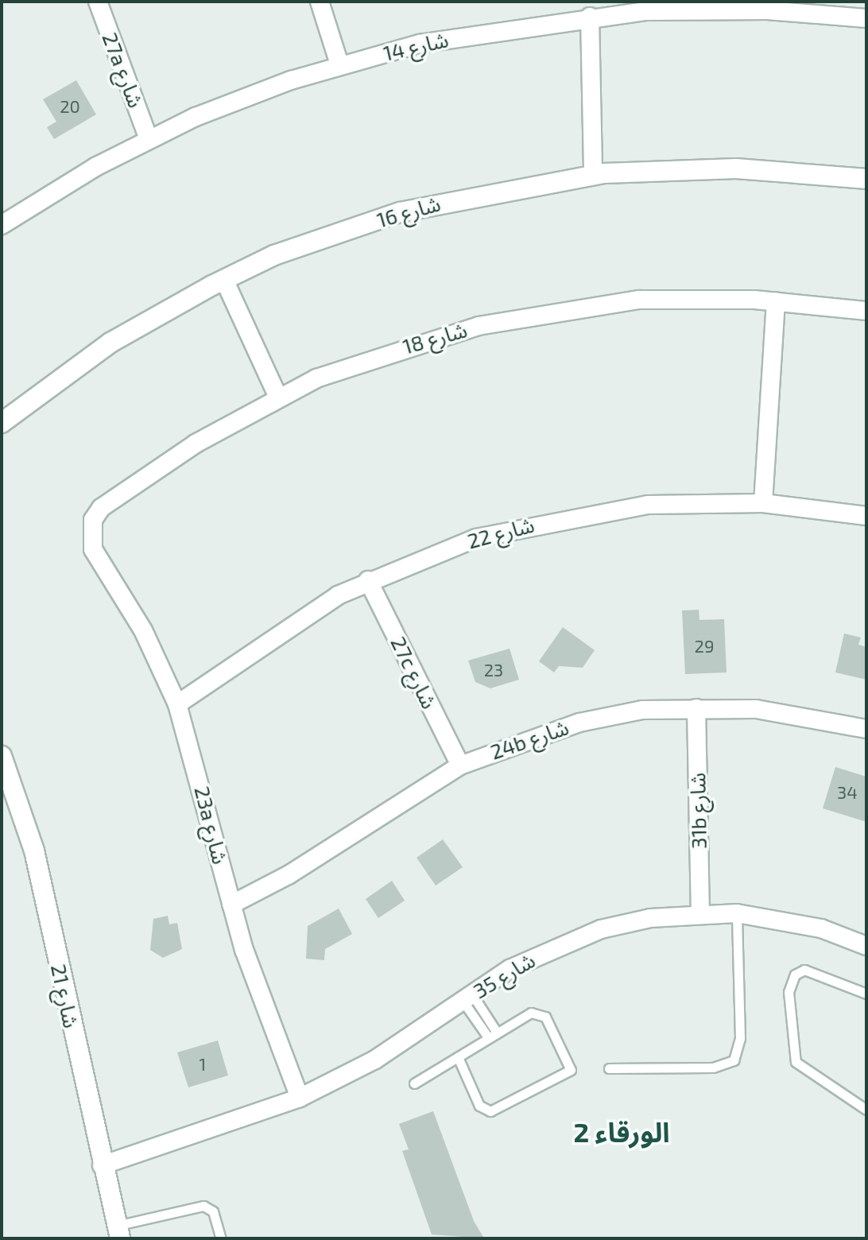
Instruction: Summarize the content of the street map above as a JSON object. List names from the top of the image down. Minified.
{"streets":{"street":["شارع 14","27a شارع","شارع 16","شارع 18","شارع 22","27c شارع","24b شارع","31b شارع","23a شارع","شارع 35","شارع 21"]},"crossings":[["شارع 14","27a شارع"],["شارع 18","23a شارع"],["شارع 22","27c شارع"],["شارع 22","23a شارع"],["27c شارع","24b شارع"],["24b شارع","31b شارع"],["24b شارع","23a شارع"],["31b شارع","شارع 35"],["23a شارع","شارع 35"],["شارع 35","شارع 21"]],"districts":["الورقاء 2"],"house_numbers":["20","29","23","34","1"]}
